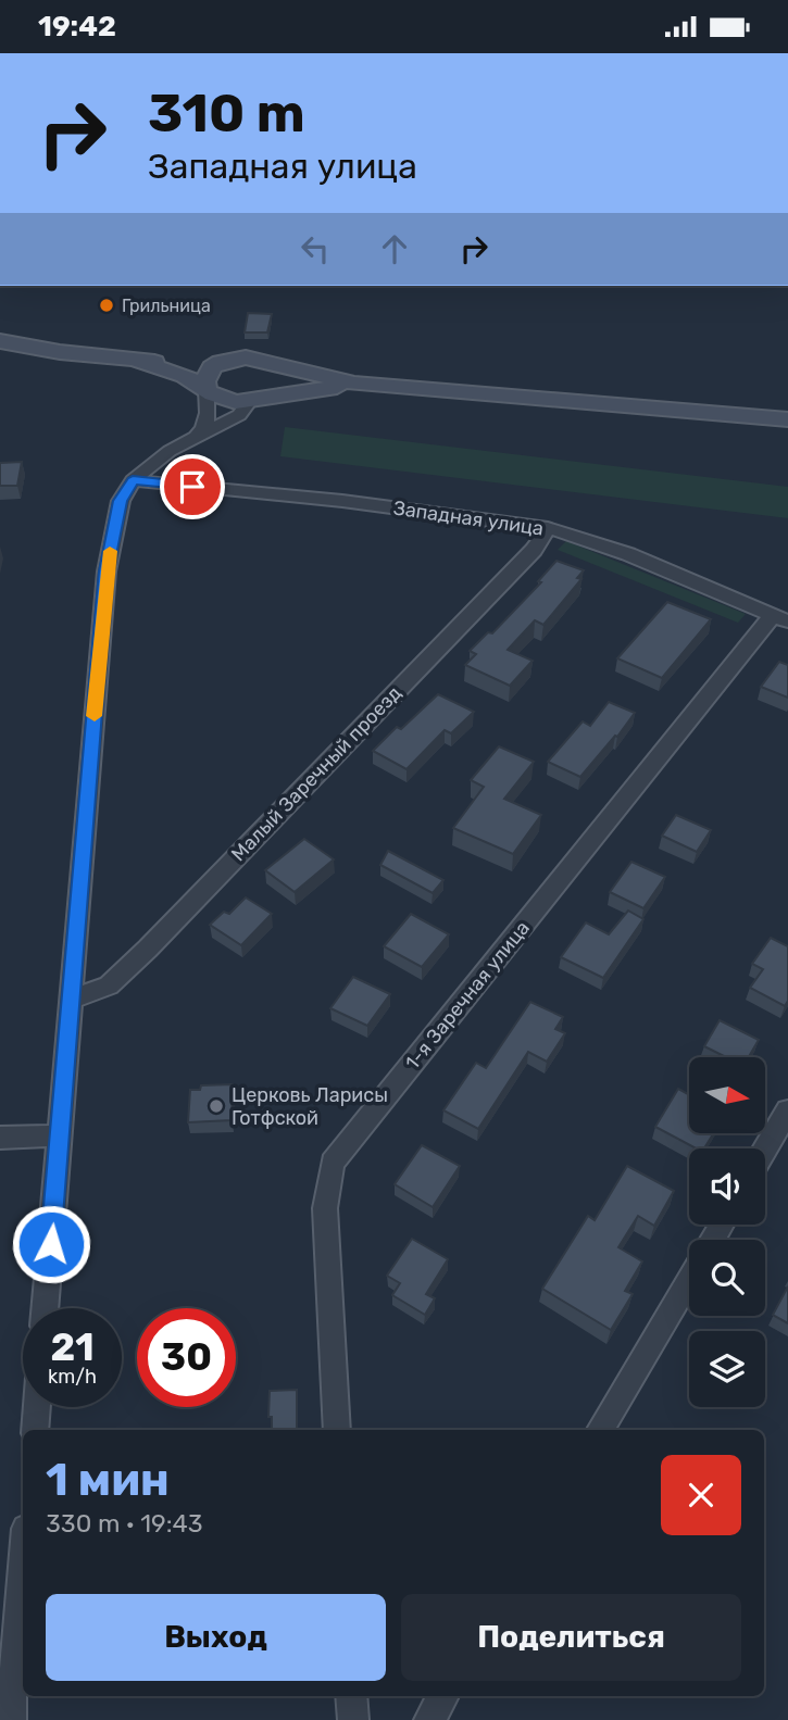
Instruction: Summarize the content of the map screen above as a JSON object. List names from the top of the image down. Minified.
{"streets":{"street":["Западная улица","Малый Заречный проезд","1-я Заречная улица"]},"crossings":[["Западная улица","Малый Заречный проезд"],["Западная улица","1-я Заречная улица"]],"places":["Грильница","Церковь Ларисы Готфской"],"north":"right","page":{"status":"19:42","turn":["310 m","Западная улица"],"speed":"21 km/h","limit":"30","heading":["1 мин","330 m · 19:43"],"buttons":["Выход","Поделиться"]}}
